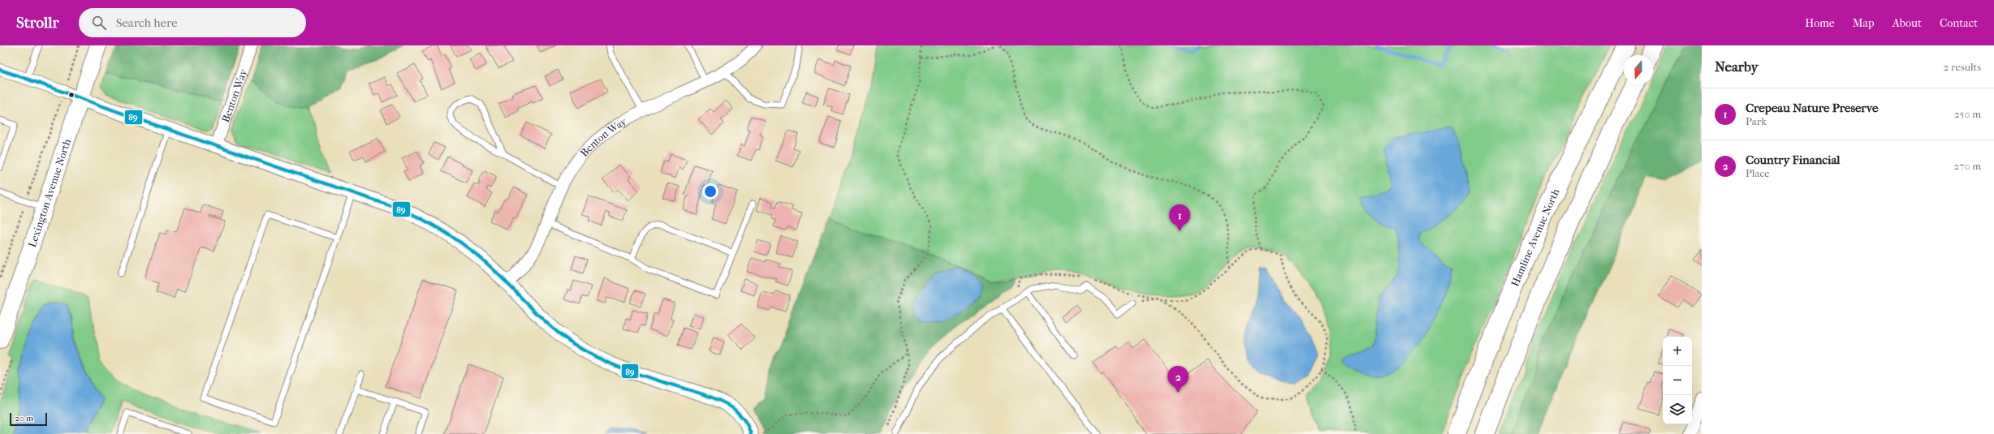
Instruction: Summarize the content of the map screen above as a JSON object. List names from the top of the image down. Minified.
{"streets":{"highway":["Hamline Avenue North"],"main road":["Lexington Avenue North"],"street":["Benton Way"]},"lines":["transit line 89"],"scale_bar":"20 m","north":"bottom","page":{"header":"Strollr","search":"Search here","nav":["Home","Map","About","Contact"],"heading":["Nearby","2 results"],"list":[{"mark":"1","name":"Crepeau Nature Preserve","note":"Park","value":"250 m"},{"mark":"2","name":"Country Financial","note":"Place","value":"270 m"}],"pins":["1","2"],"map_buttons":["+","−"],"scale":"20 m"}}
